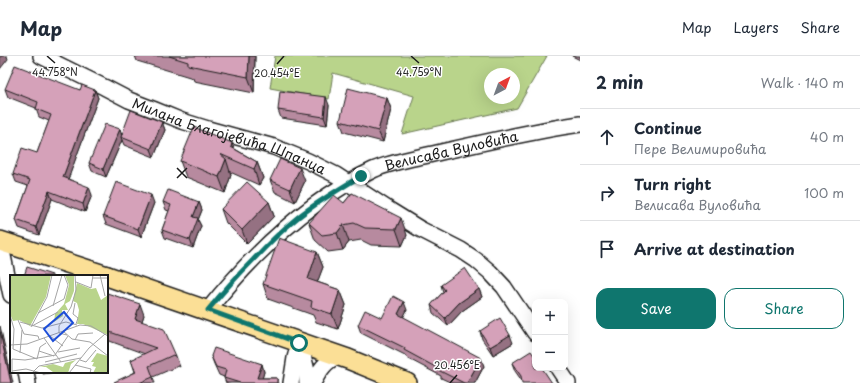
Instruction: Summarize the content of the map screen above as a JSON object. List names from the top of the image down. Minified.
{"streets":{"street":["Милана Благојевића Шпанца","Велисава Вуловића"]},"crossings":[["Милана Благојевића Шпанца","Велисава Вуловића"]],"north":"top right","page":{"header":"Map","nav":["Map","Layers","Share"],"heading":["2 min","Walk · 140 m"],"list":[["Continue","Пере Велимировића","40 m"],["Turn right","Велисава Вуловића","100 m"],"Arrive at destination"],"buttons":["Save","Share"],"map_buttons":["+","−"]},"coordinates":["44.758°N","44.759°N","20.454°E","20.456°E"]}
